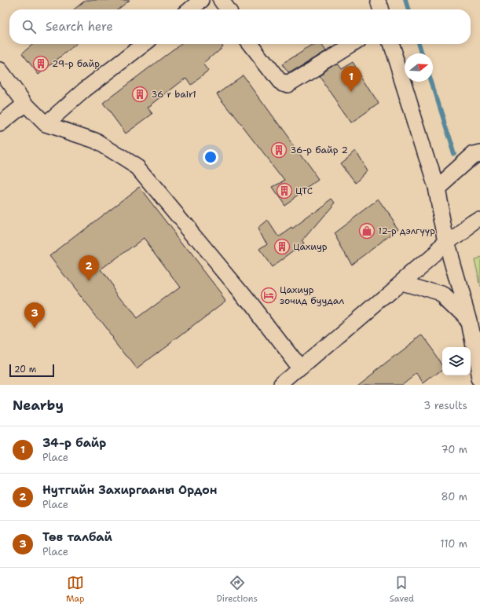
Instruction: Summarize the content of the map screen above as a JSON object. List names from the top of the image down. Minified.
{"places":{"building":["29-р байр","36 r bair1","36-р байр 2","ЦТС","Цахиур"],"shop":["12-р дэлгүүр"],"hotel":["Цахиур зочид буудал"]},"scale_bar":"20 m","north":"right","page":{"search":"Search here","pins":["1","2","3"],"scale":"20 m","heading":["Nearby","3 results"],"list":[{"mark":"1","name":"34-р байр","note":"Place","value":"70 m"},{"mark":"2","name":"Нутгийн Захиргааны Ордон","note":"Place","value":"80 m"},{"mark":"3","name":"Төв талбай","note":"Place","value":"110 m"}],"nav":["Map","Directions","Saved"]}}
